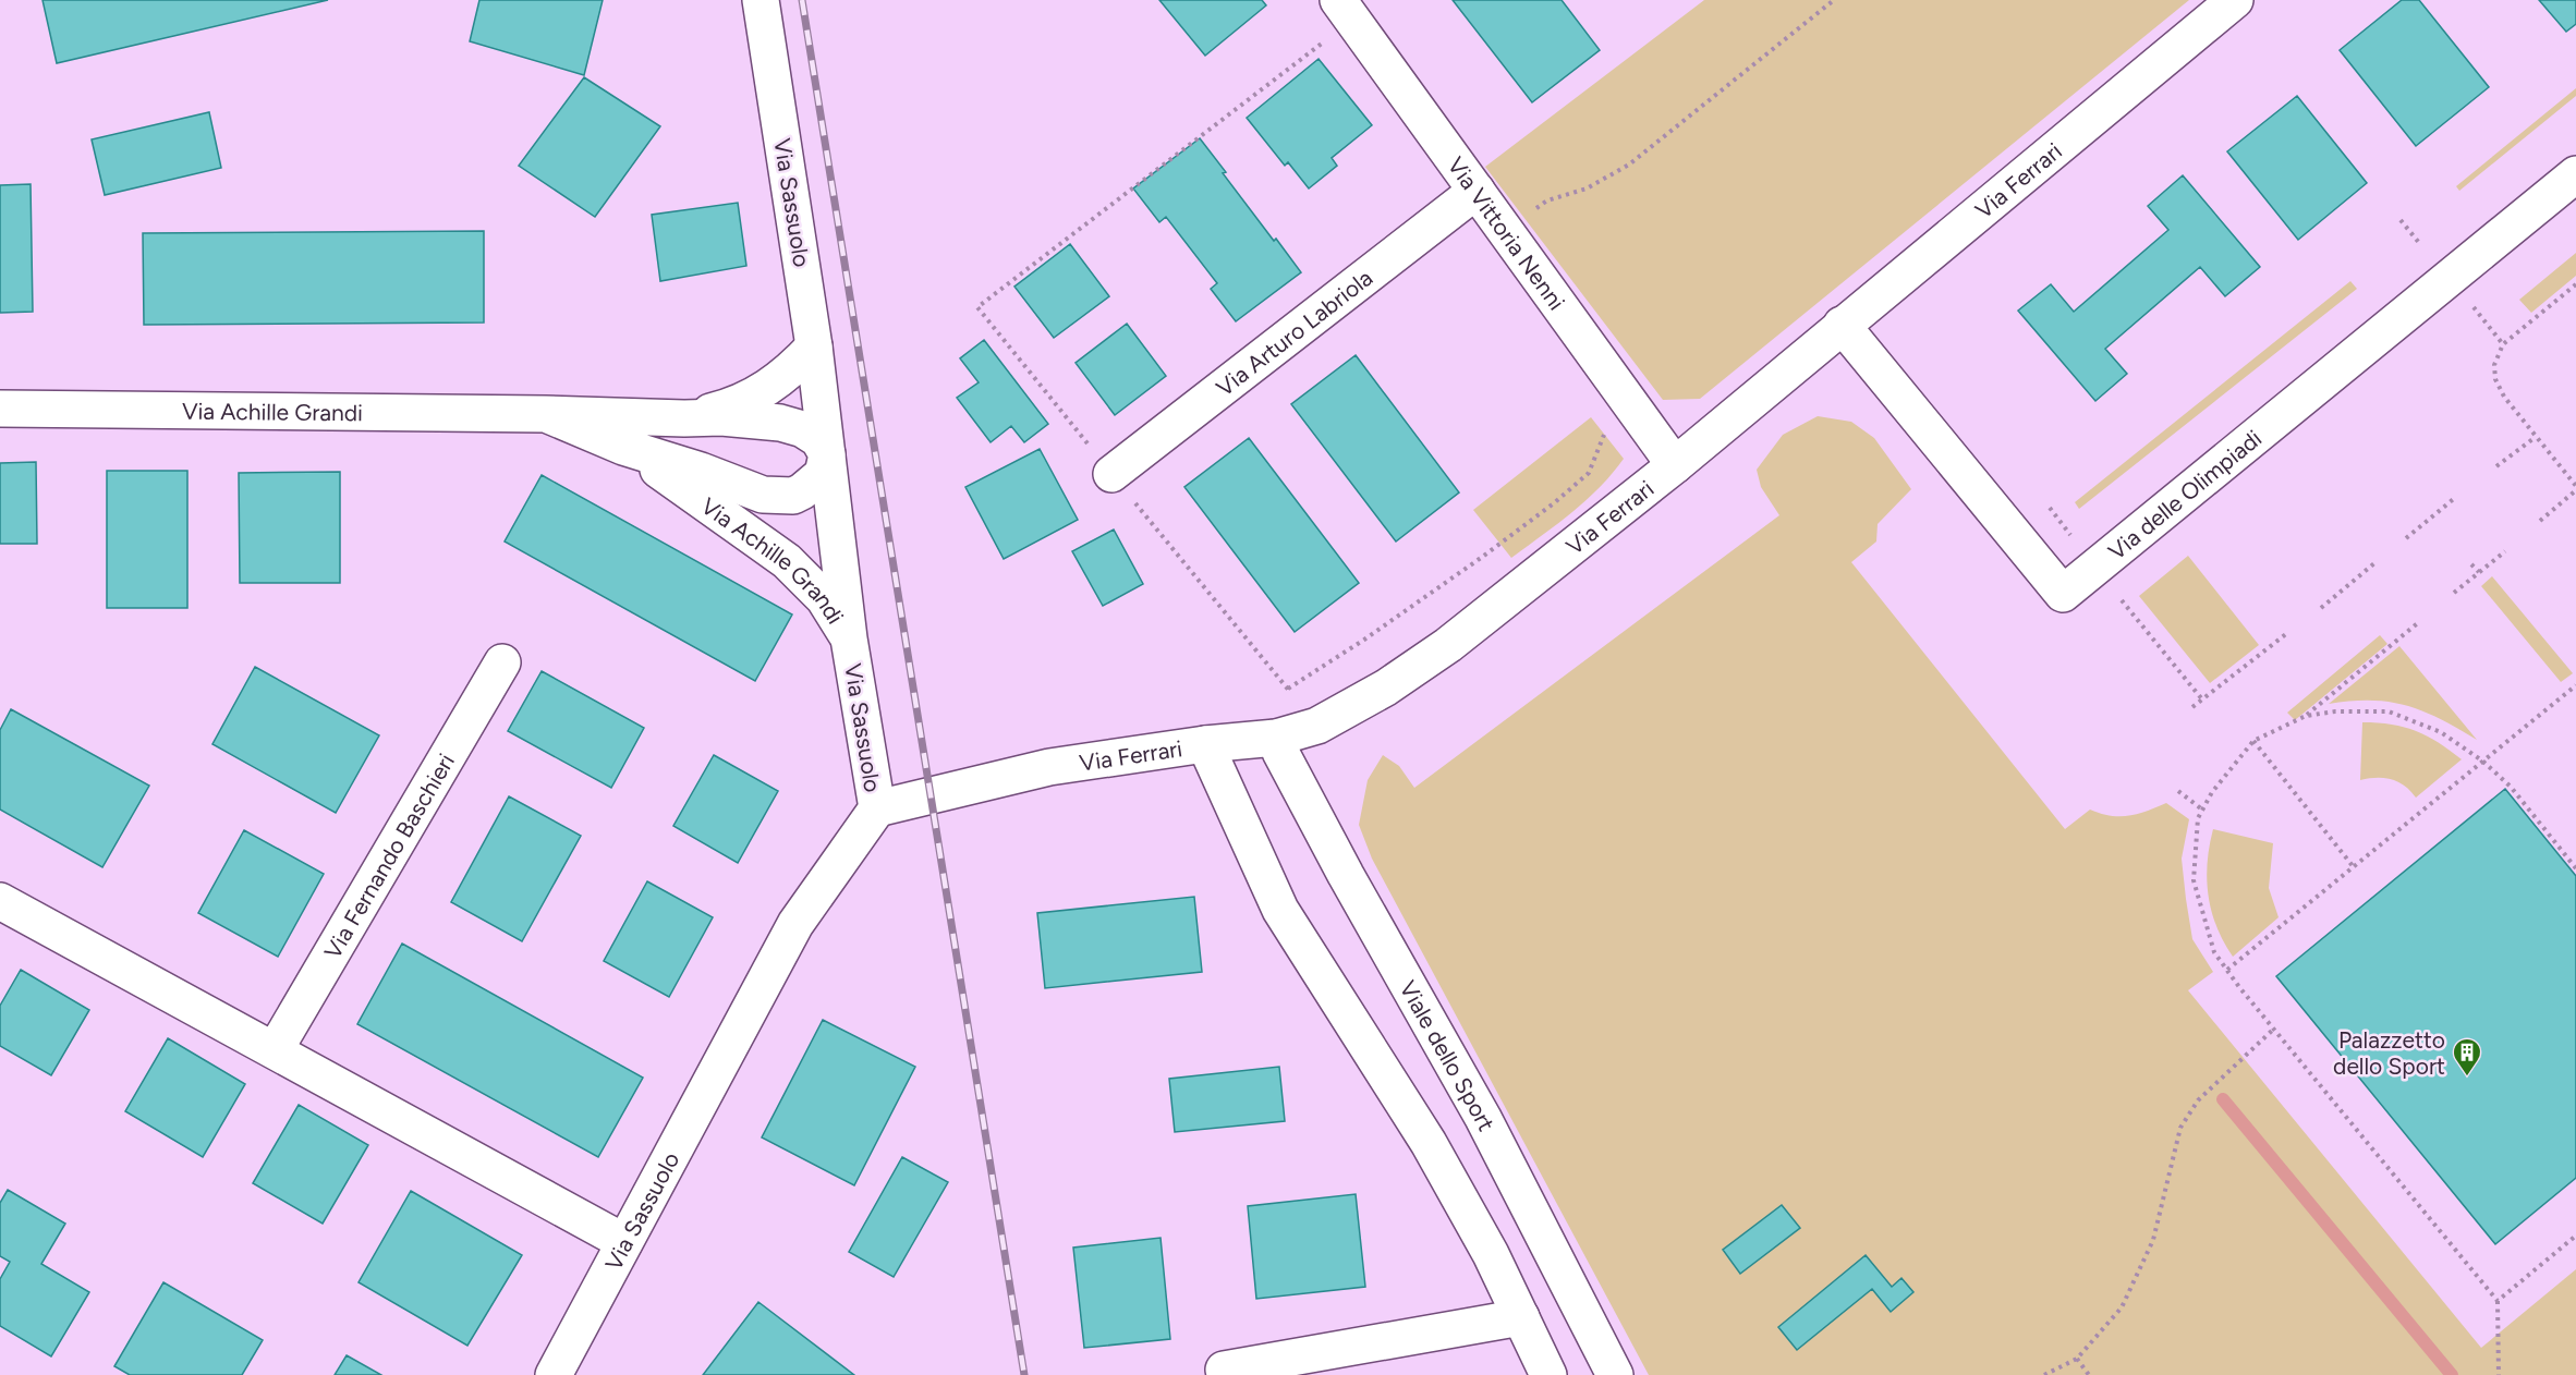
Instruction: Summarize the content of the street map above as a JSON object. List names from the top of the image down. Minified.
{"streets":{"street":["Via Ferrari","Via Sassuolo","Via Vittoria Nenni","Via Arturo Labriola","Via Achille Grandi","Via delle Olimpiadi","Via Fernando Baschieri","Viale dello Sport"]},"crossings":[["Via Ferrari","Via Sassuolo"],["Via Ferrari","Via Vittoria Nenni"],["Via Ferrari","Via delle Olimpiadi"],["Via Ferrari","Viale dello Sport"],["Via Sassuolo","Via Achille Grandi"],["Via Vittoria Nenni","Via Arturo Labriola"]],"places":{"building":["Palazzetto dello Sport"]}}
